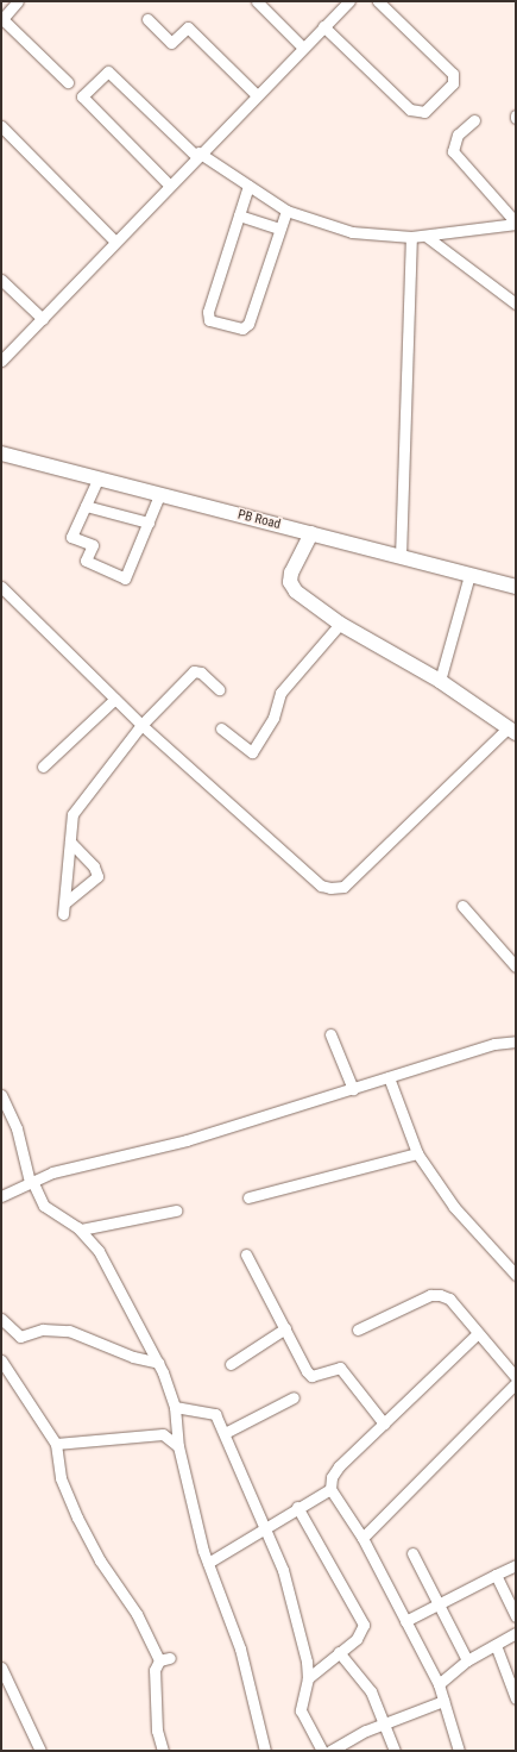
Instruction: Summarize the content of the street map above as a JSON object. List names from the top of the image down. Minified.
{"streets":{"street":["PB Road"]}}
